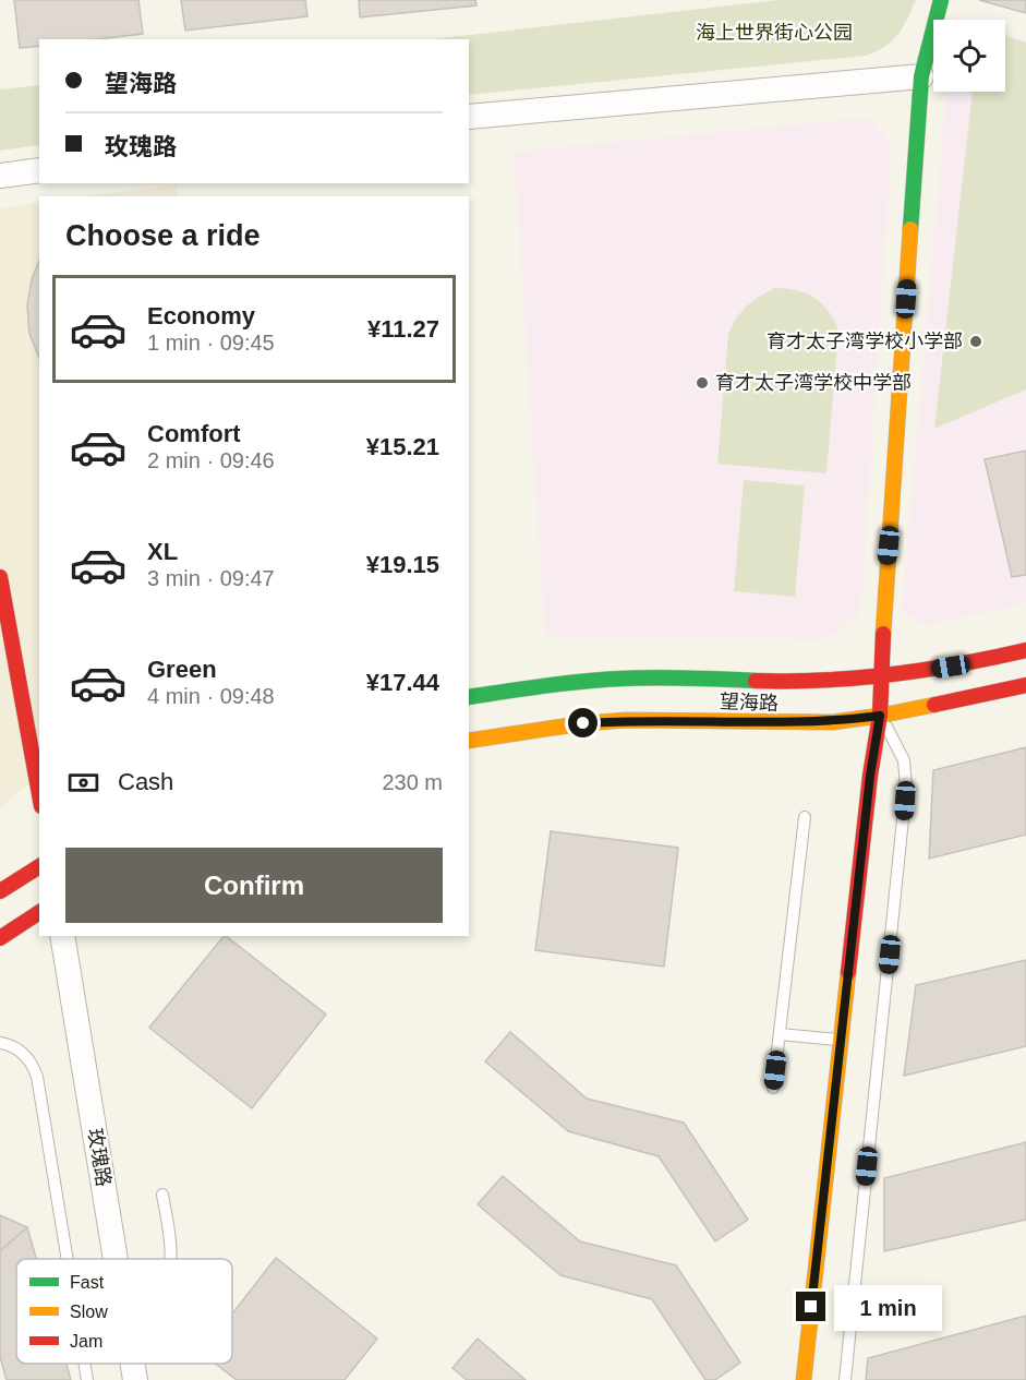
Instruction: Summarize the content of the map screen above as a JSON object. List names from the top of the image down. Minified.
{"streets":{"street":["望海路","玫瑰路"]},"parks":["海上世界街心公园"],"places":["育才太子湾学校小学部","育才太子湾学校中学部"],"legend":["Fast","Slow","Jam"],"page":{"banner":["望海路","玫瑰路"],"heading":"Choose a ride","list":[{"name":"Economy","note":"1 min · 09:45","value":"¥11.27"},{"name":"Comfort","note":"2 min · 09:46","value":"¥15.21"},{"name":"XL","note":"3 min · 09:47","value":"¥19.15"},{"name":"Green","note":"4 min · 09:48","value":"¥17.44"}],"pay":["Cash","230 m"],"buttons":"Confirm","bubble":"1 min"}}
